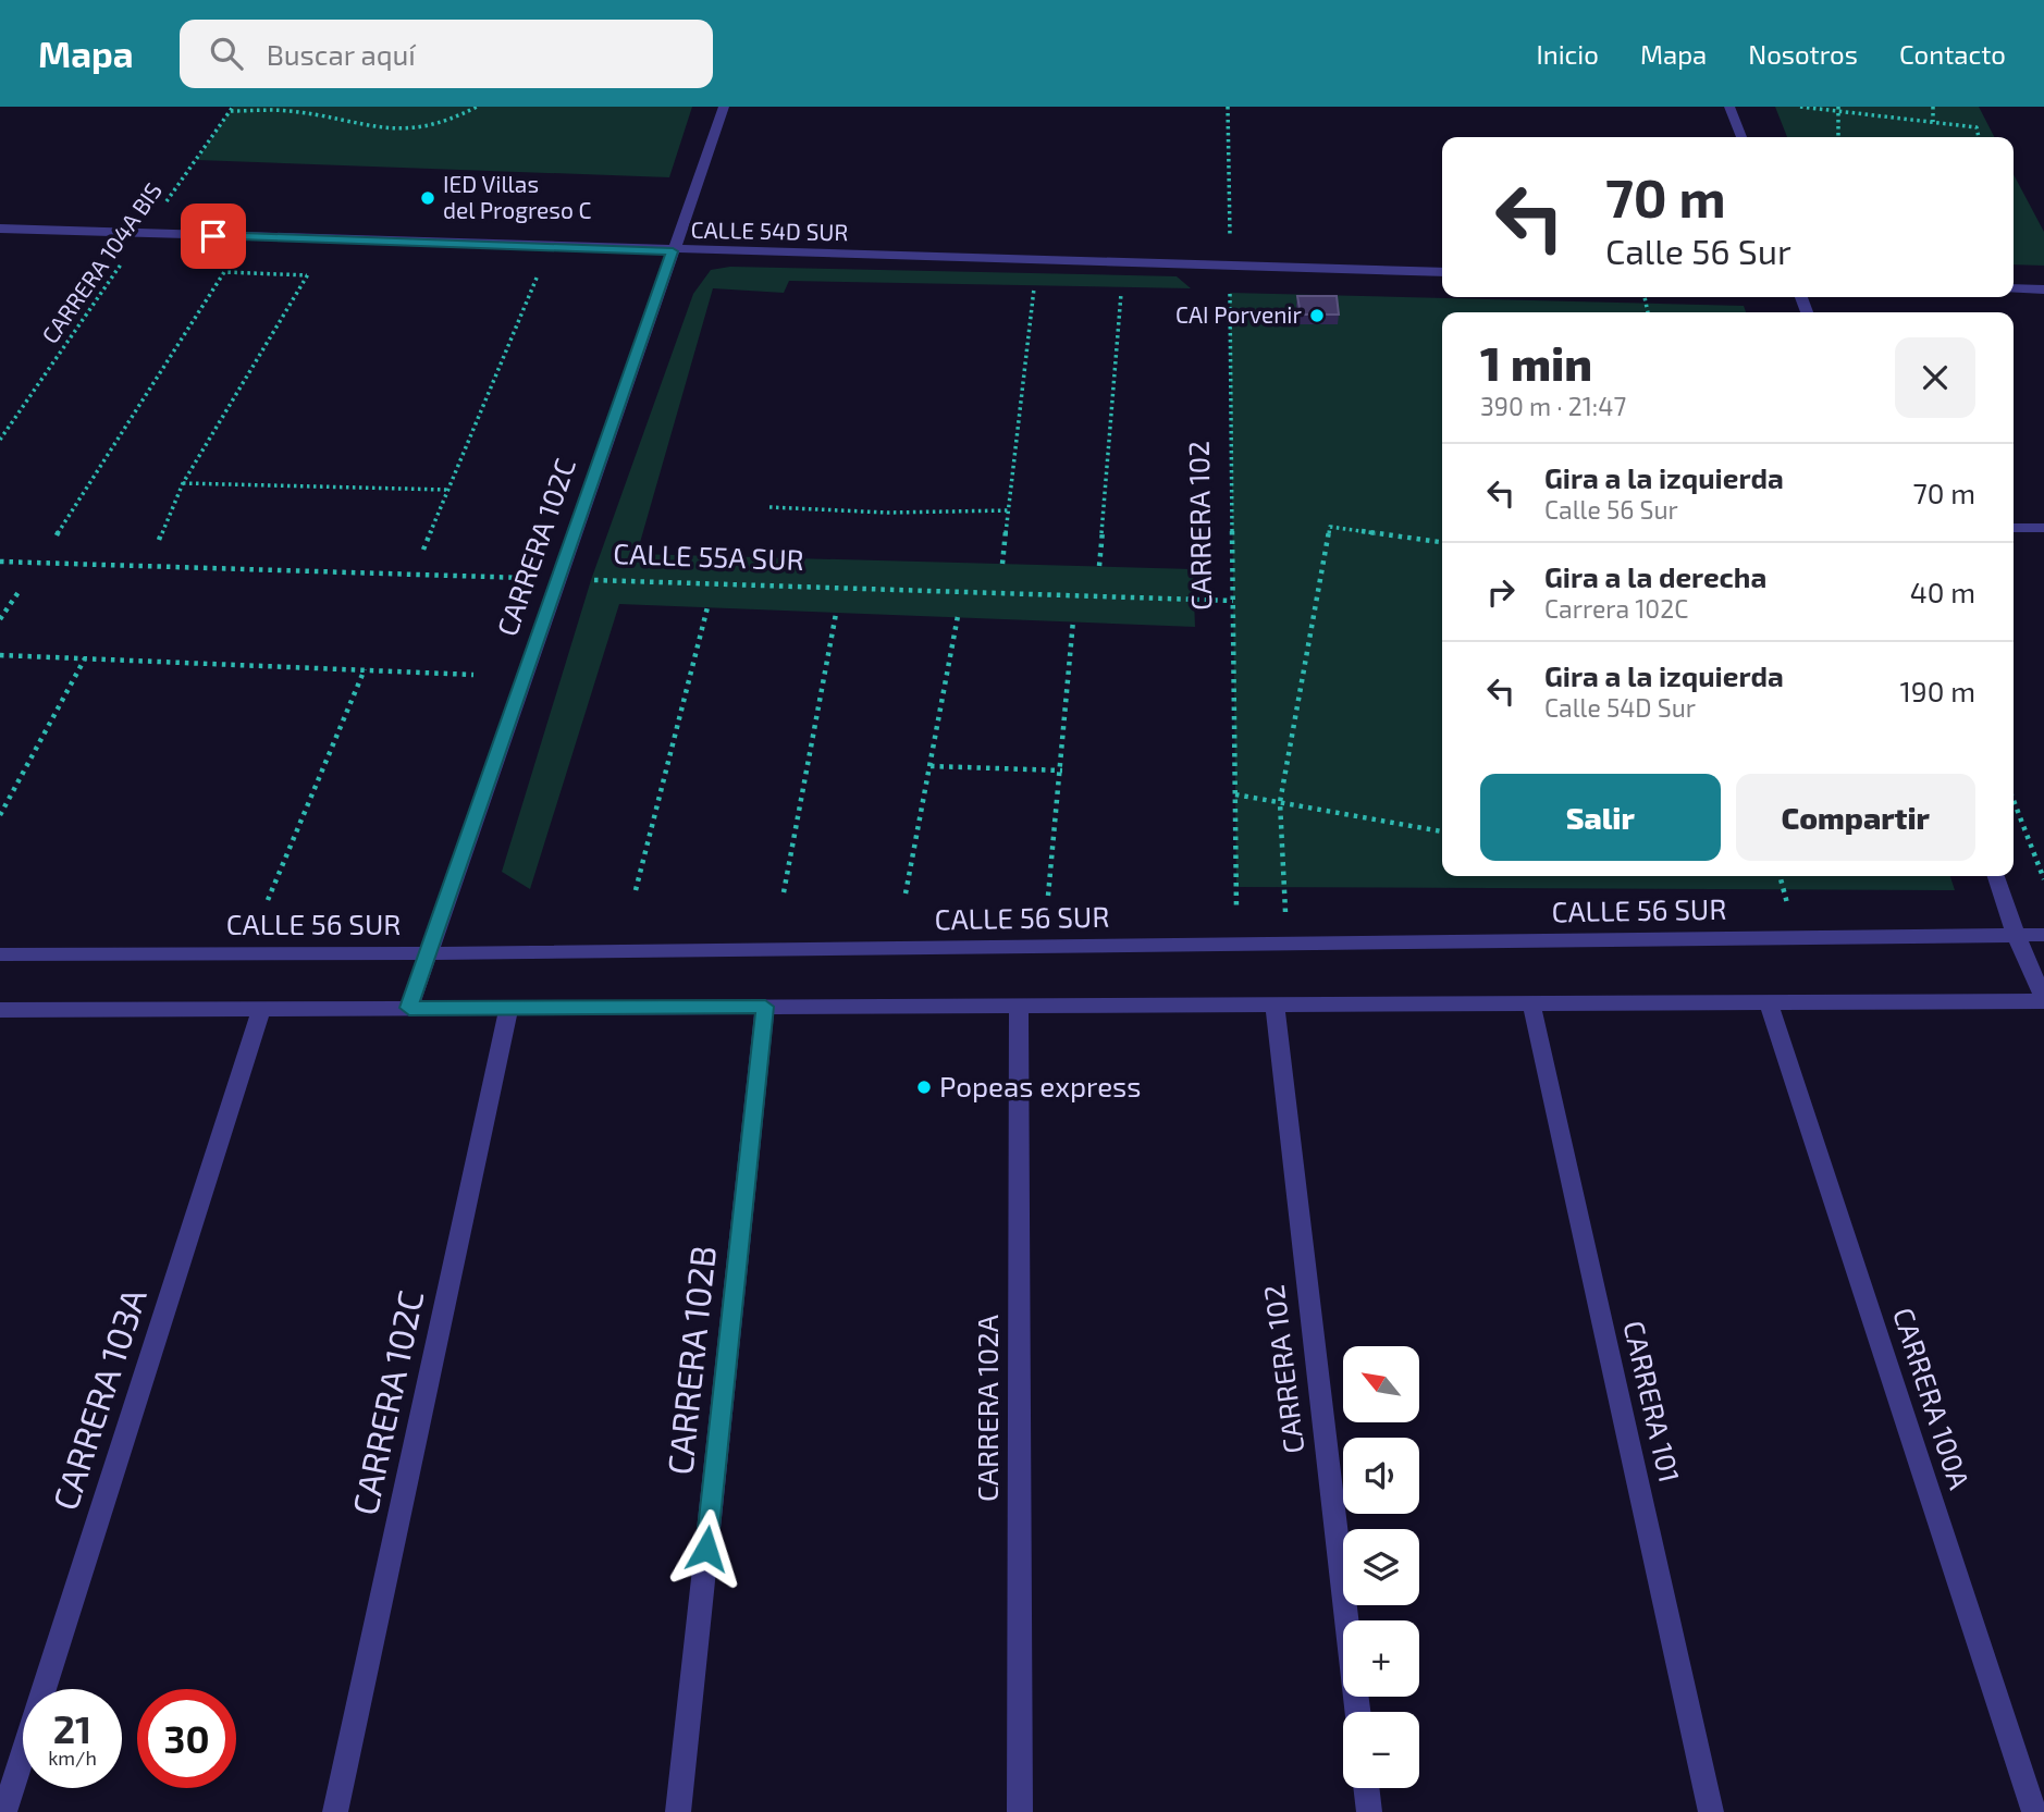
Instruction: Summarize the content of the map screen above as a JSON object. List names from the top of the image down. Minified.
{"streets":{"street":["CALLE 54D SUR","CARRERA 102","CARRERA 102C","CALLE 56 SUR","CARRERA 102B","CARRERA 100A","CARRERA 103A","CARRERA 101","CARRERA 102A"],"path":["CARRERA 104A BIS","CALLE 55A SUR"]},"crossings":[["CALLE 54D SUR","CARRERA 104A BIS"],["CALLE 54D SUR","CARRERA 102"],["CALLE 54D SUR","CARRERA 102C"],["CARRERA 102","CALLE 55A SUR"],["CARRERA 102","CALLE 56 SUR"],["CARRERA 102C","CALLE 55A SUR"],["CARRERA 102C","CALLE 56 SUR"]],"places":["IED Villas del Progreso C","CAI Porvenir","Popeas express"],"north":"top left","page":{"header":"Mapa","search":"Buscar aquí","nav":["Inicio","Mapa","Nosotros","Contacto"],"turn":["70 m","Calle 56 Sur"],"heading":["1 min","390 m · 21:47"],"list":[{"name":"Gira a la izquierda","note":"Calle 56 Sur","value":"70 m"},{"name":"Gira a la derecha","note":"Carrera 102C","value":"40 m"},{"name":"Gira a la izquierda","note":"Calle 54D Sur","value":"190 m"}],"buttons":["Salir","Compartir"],"map_buttons":["+","−"],"speed":"21 km/h","limit":"30"}}
